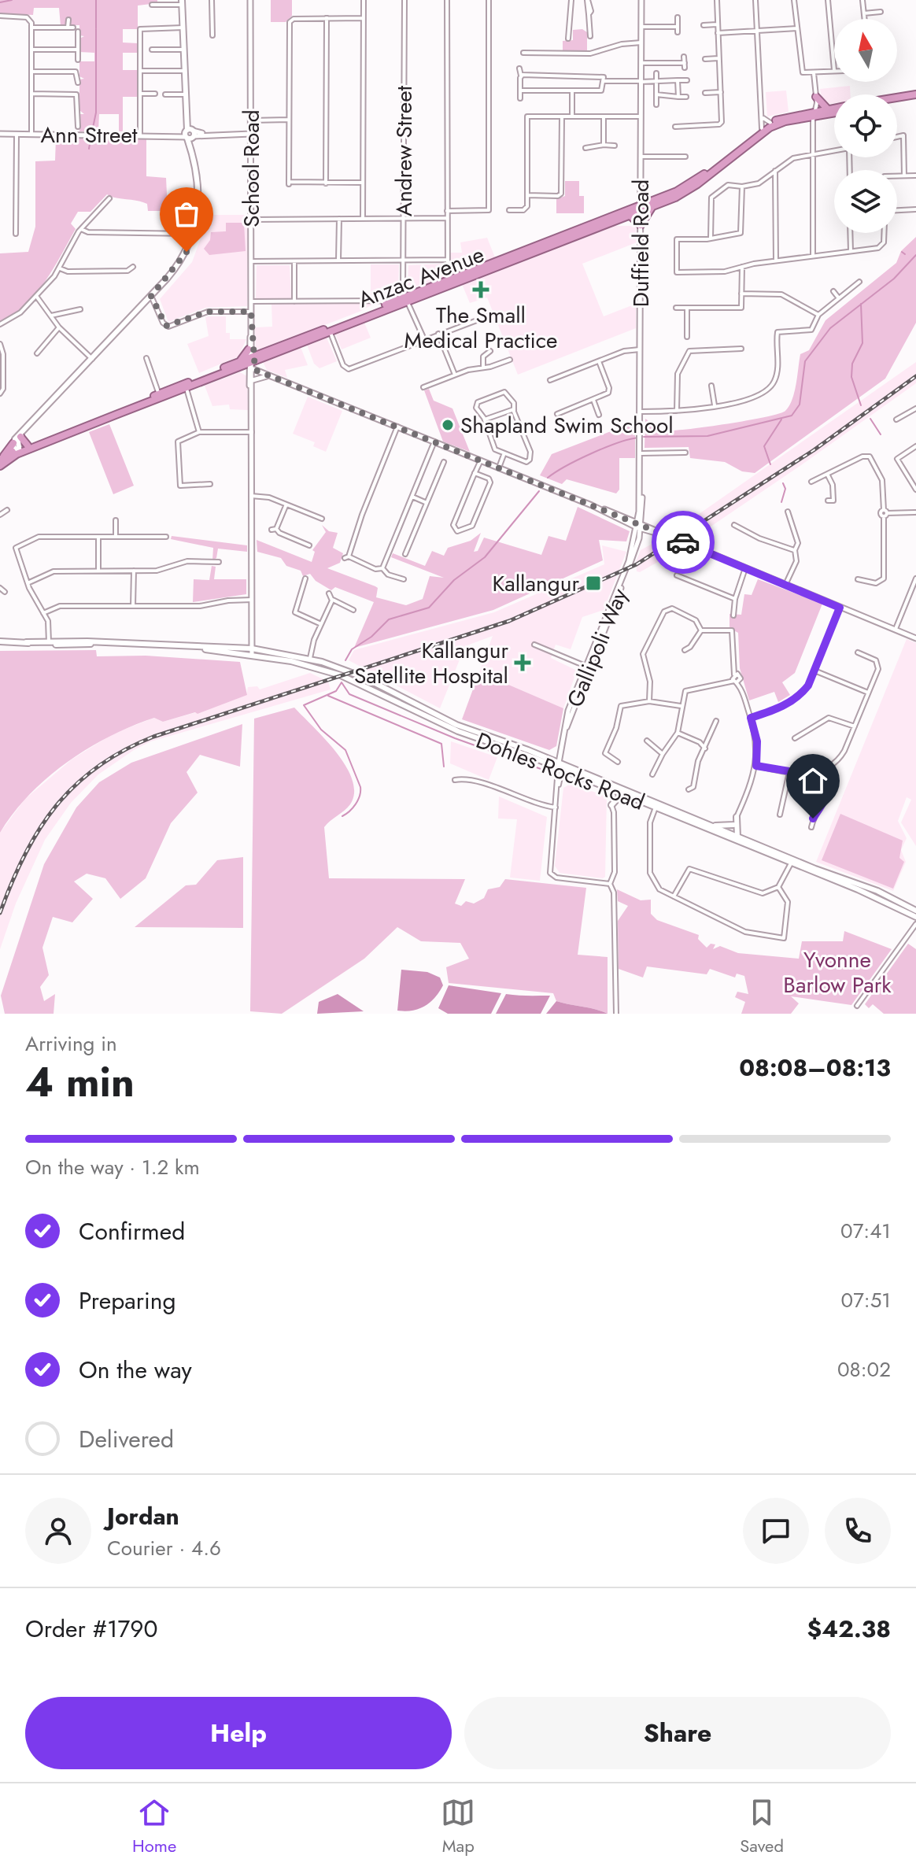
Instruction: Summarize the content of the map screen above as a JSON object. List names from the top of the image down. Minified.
{"streets":{"highway":["Anzac Avenue"],"main road":["Dohles Rocks Road"],"street":["Ann Street","Andrew Street","School Road","Duffield Road","Gallipoli Way"]},"crossings":[["Ann Street","School Road"],["Andrew Street","Anzac Avenue"],["School Road","Anzac Avenue"],["School Road","Dohles Rocks Road"],["Duffield Road","Anzac Avenue"],["Duffield Road","Gallipoli Way"],["Gallipoli Way","Dohles Rocks Road"]],"parks":["Yvonne Barlow Park"],"places":{"health":["The Small Medical Practice","Kallangur Satellite Hospital"],"other":["Shapland Swim School"],"transit":["Kallangur"]},"north":"top","page":{"heading":["4 min","Arriving in","08:08–08:13"],"panel":["Jordan","Courier · 4.6","Order #1790","$42.38"],"bar":"On the way · 1.2 km","list":[["Confirmed","07:41"],["Preparing","07:51"],["On the way","08:02"],"Delivered"],"buttons":["Help","Share"],"tabs":["Home","Map","Saved"]}}
